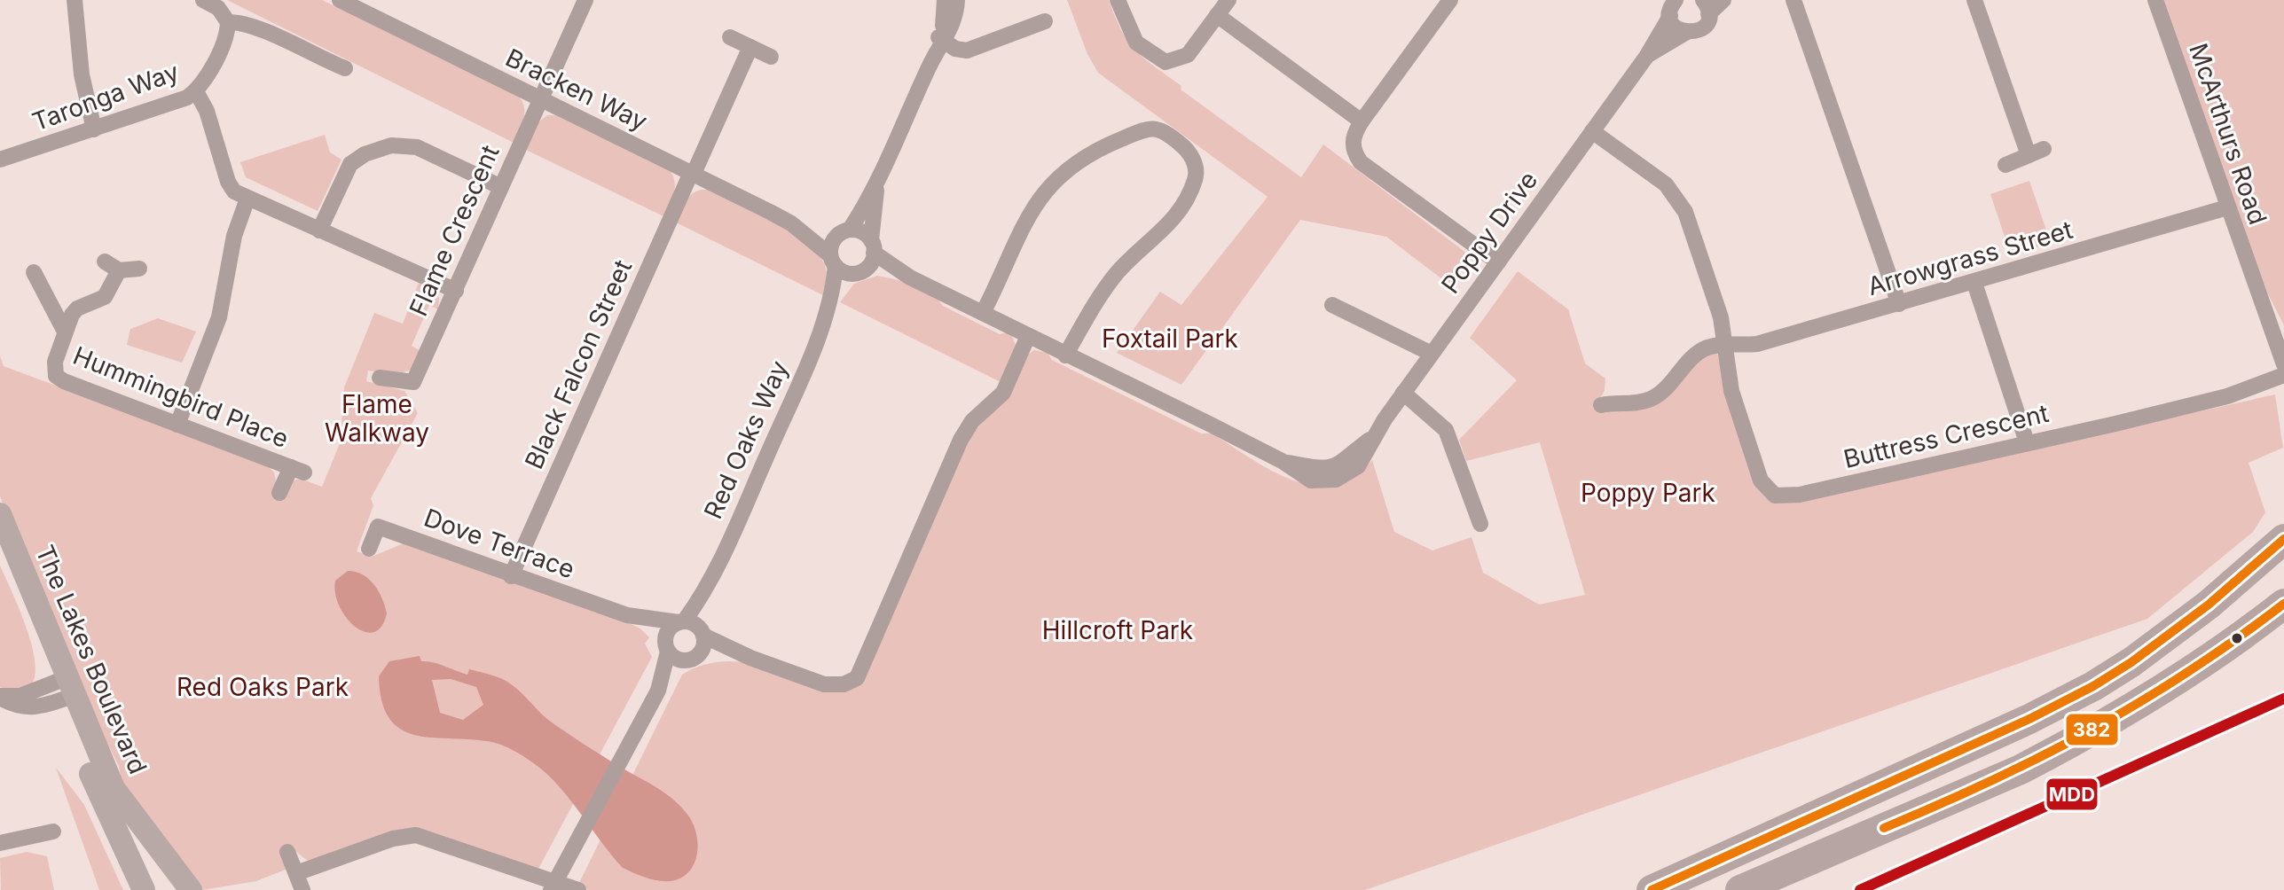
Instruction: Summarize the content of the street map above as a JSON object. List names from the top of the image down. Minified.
{"streets":{"street":["Bracken Way","Taronga Way","McArthurs Road","Flame Crescent","Poppy Drive","Arrowgrass Street","Black Falcon Street","Hummingbird Place","Buttress Crescent","Red Oaks Way","Dove Terrace","The Lakes Boulevard"]},"crossings":[["Bracken Way","Flame Crescent"],["Bracken Way","Black Falcon Street"],["Bracken Way","Red Oaks Way"],["McArthurs Road","Arrowgrass Street"],["Arrowgrass Street","Buttress Crescent"],["Black Falcon Street","Dove Terrace"],["Red Oaks Way","Dove Terrace"]],"parks":["Foxtail Park","Flame Walkway","Poppy Park","Hillcroft Park","Red Oaks Park"],"lines":["transit line 382","transit line MDD"]}
